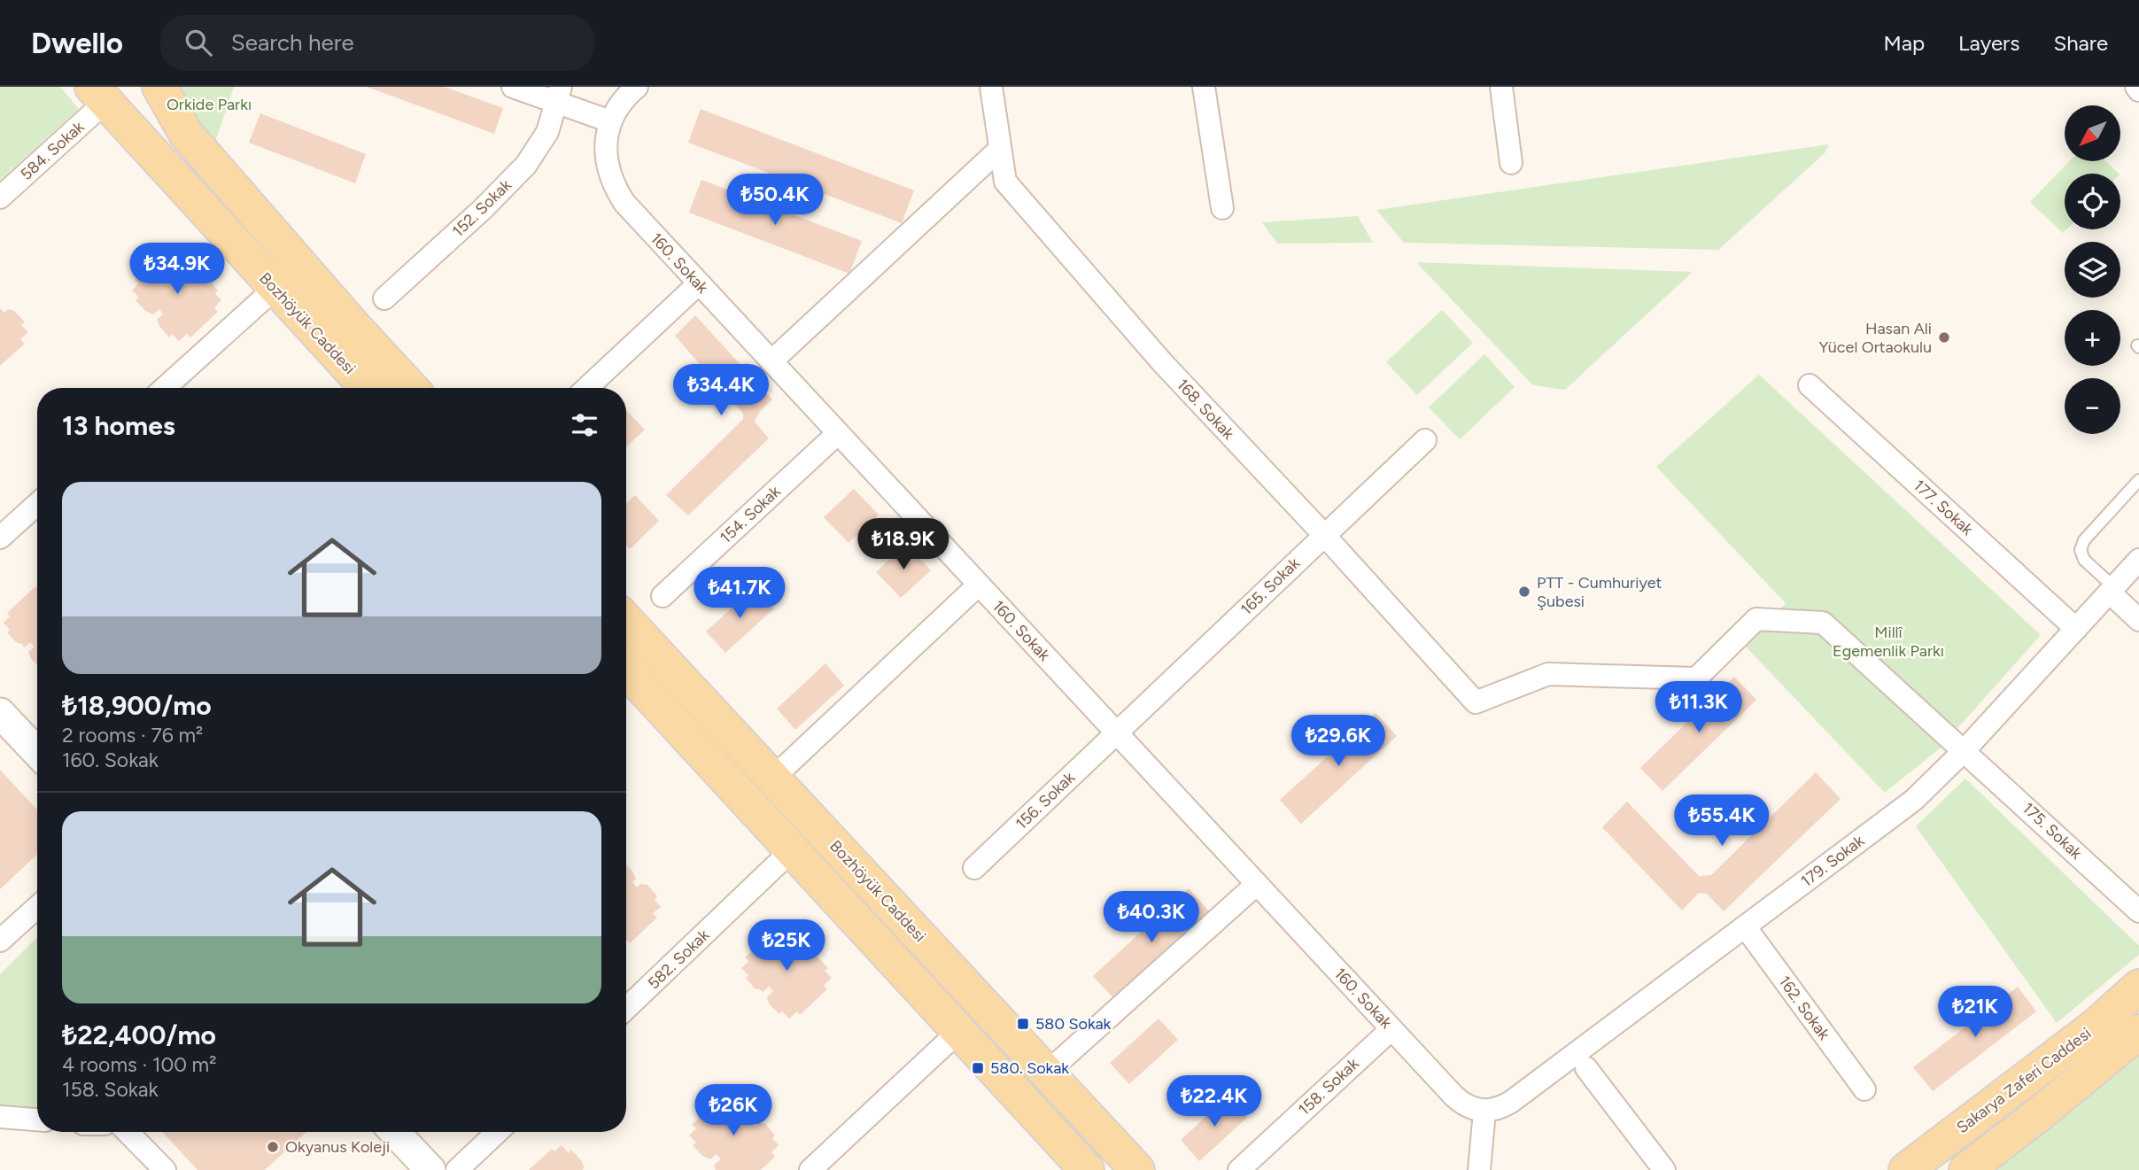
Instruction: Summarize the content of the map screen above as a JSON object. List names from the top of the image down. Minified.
{"streets":{"main road":["Bozhöyük Caddesi","Sakarya Zaferi Caddesi"],"street":["584. Sokak","152. Sokak","160. Sokak","168. Sokak","177. Sokak","154. Sokak","165. Sokak","156. Sokak","175. Sokak","179. Sokak","582. Sokak","162. Sokak","158. Sokak"]},"crossings":[["584. Sokak","Bozhöyük Caddesi"],["160. Sokak","154. Sokak"],["160. Sokak","165. Sokak"],["160. Sokak","156. Sokak"],["160. Sokak","179. Sokak"],["160. Sokak","158. Sokak"],["168. Sokak","165. Sokak"],["168. Sokak","175. Sokak"],["177. Sokak","179. Sokak"],["165. Sokak","156. Sokak"],["175. Sokak","179. Sokak"],["179. Sokak","162. Sokak"]],"parks":["Orkide Parkı","Millî Egemenlik Parkı"],"places":{"other":["Hasan Ali Yücel Ortaokulu","PTT - Cumhuriyet Şubesi","Okyanus Koleji"],"transit":["580 Sokak","580. Sokak"]},"north":"bottom left","page":{"header":"Dwello","search":"Search here","nav":["Map","Layers","Share"],"map_buttons":["+","−"],"price":["₺50.4K","₺34.9K","₺34.4K","₺18.9K","₺41.7K","₺11.3K","₺29.6K","₺55.4K","₺40.3K","₺25K","₺21K","₺22.4K","₺26K"],"heading":"13 homes","list":[{"name":"₺18,900/mo","note":"2 rooms · 76 m² · 160. Sokak"},{"name":"₺22,400/mo","note":"4 rooms · 100 m² · 158. Sokak"}]}}
